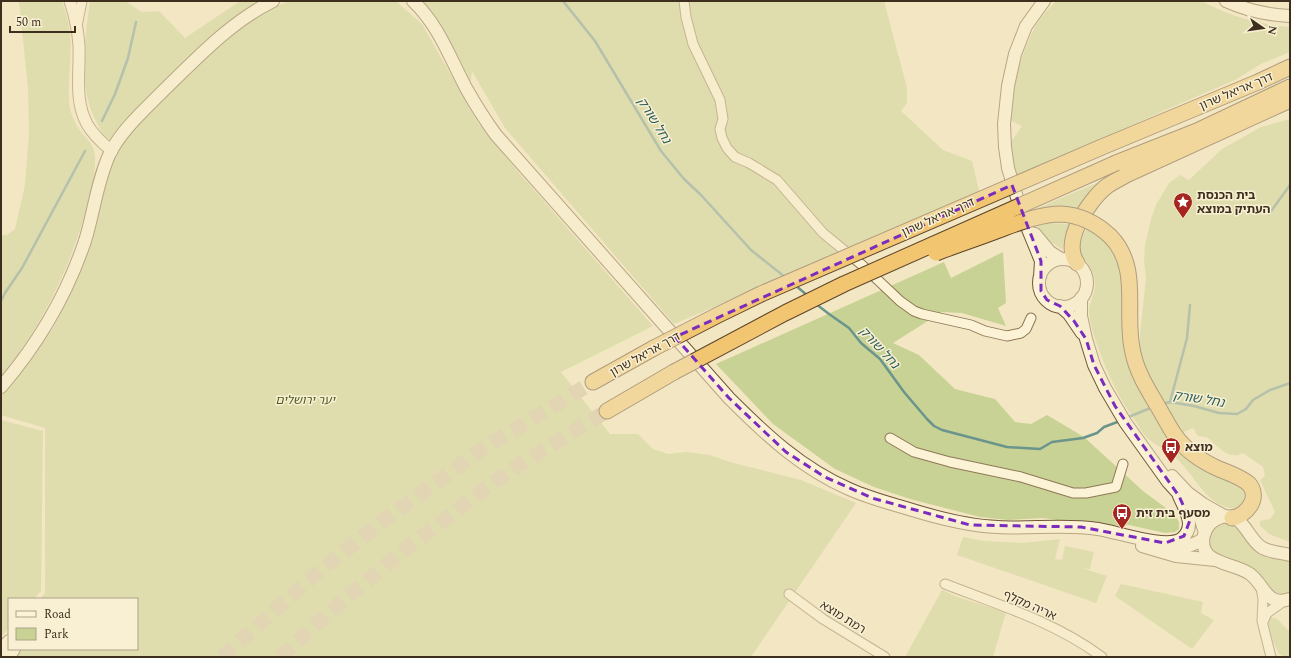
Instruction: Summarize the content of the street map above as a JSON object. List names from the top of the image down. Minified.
{"streets":{"highway":["דרך אריאל שרון"],"street":["אריה מקלף","רמת מוצא"]},"water":["נחל שורק"],"parks":["יער ירושלים"],"places":{"place":["בית הכנסת העתיק במוצא"],"bus stop":["מוצא","מסעף בית זית"]},"legend":["Road","Park"],"scale_bar":"50 m","north":"right"}
